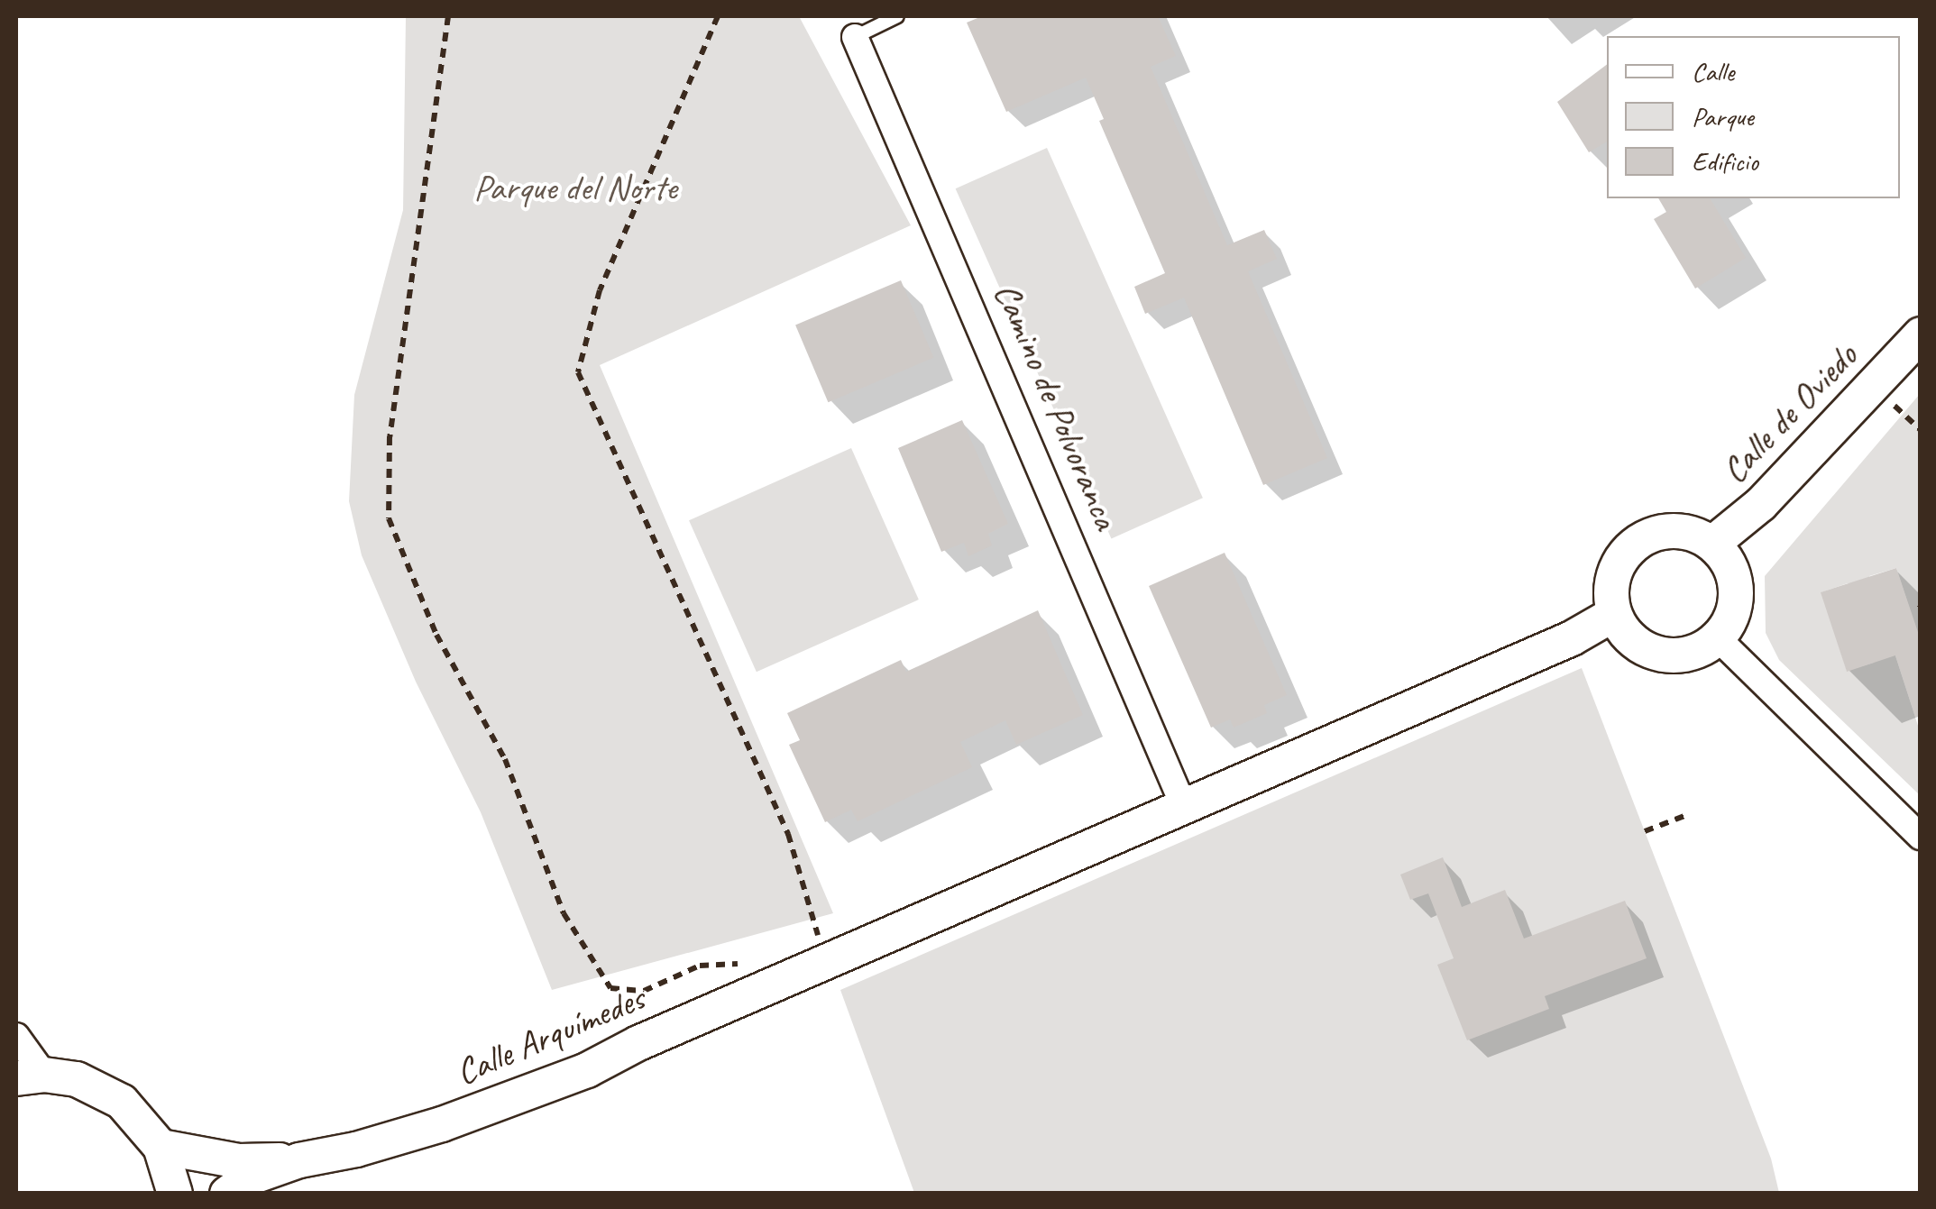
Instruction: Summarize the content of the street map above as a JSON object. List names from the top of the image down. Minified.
{"streets":{"street":["Camino de Polvoranca","Calle de Oviedo","Calle Arquímedes"]},"parks":["Parque del Norte"],"legend":["Calle","Parque","Edificio"]}
